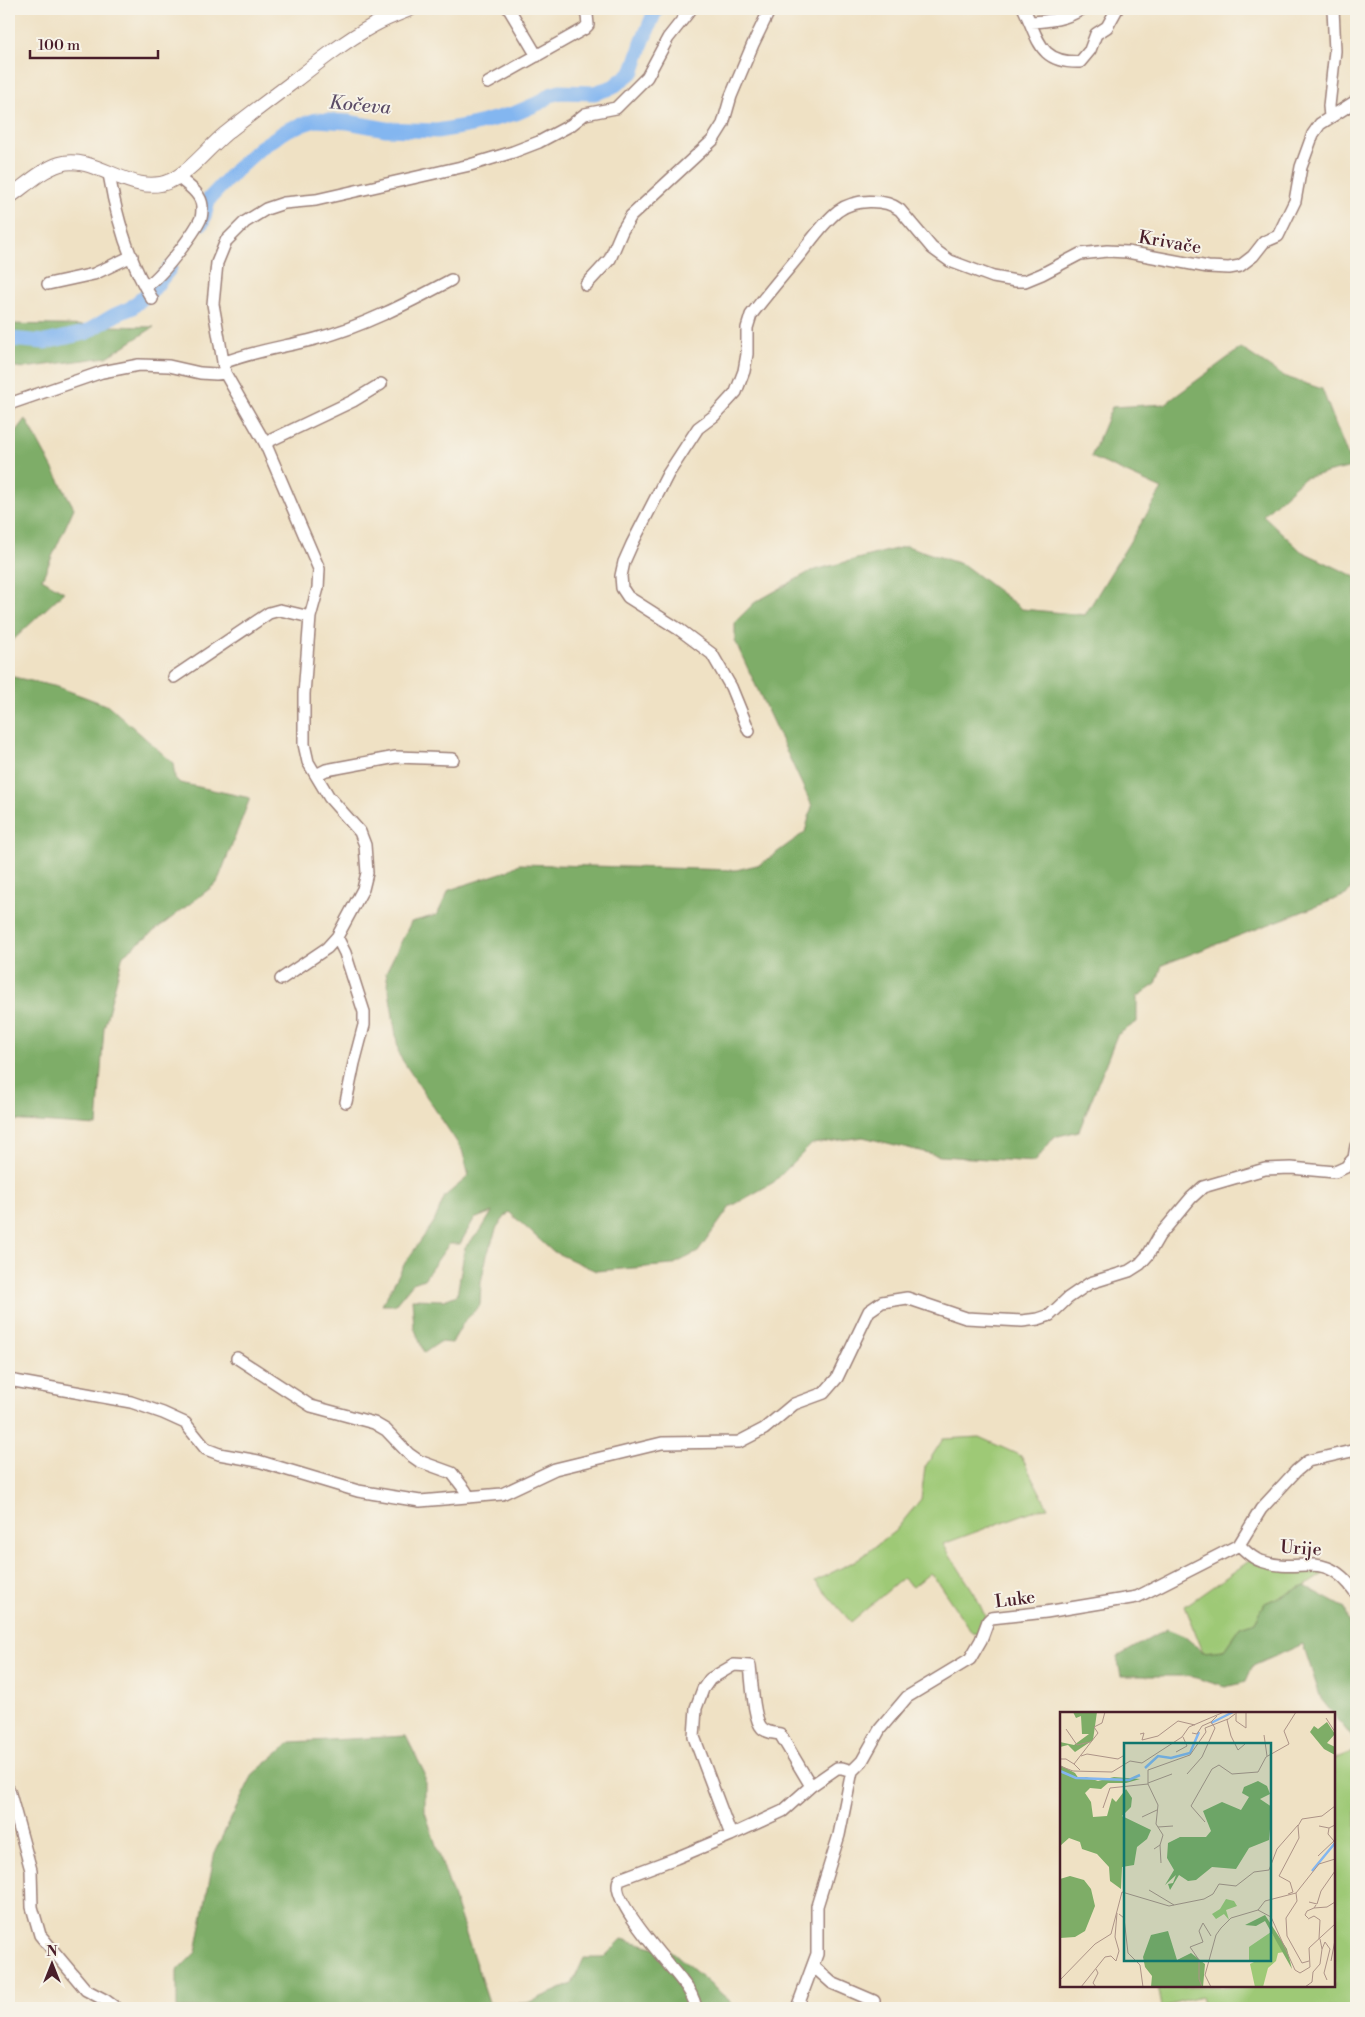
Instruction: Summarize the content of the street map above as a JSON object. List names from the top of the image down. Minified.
{"streets":{"street":["Krivače","Urije","Luke"]},"crossings":[["Urije","Luke"]],"water":["Kočeva"],"scale_bar":"100 m","north":"top"}
